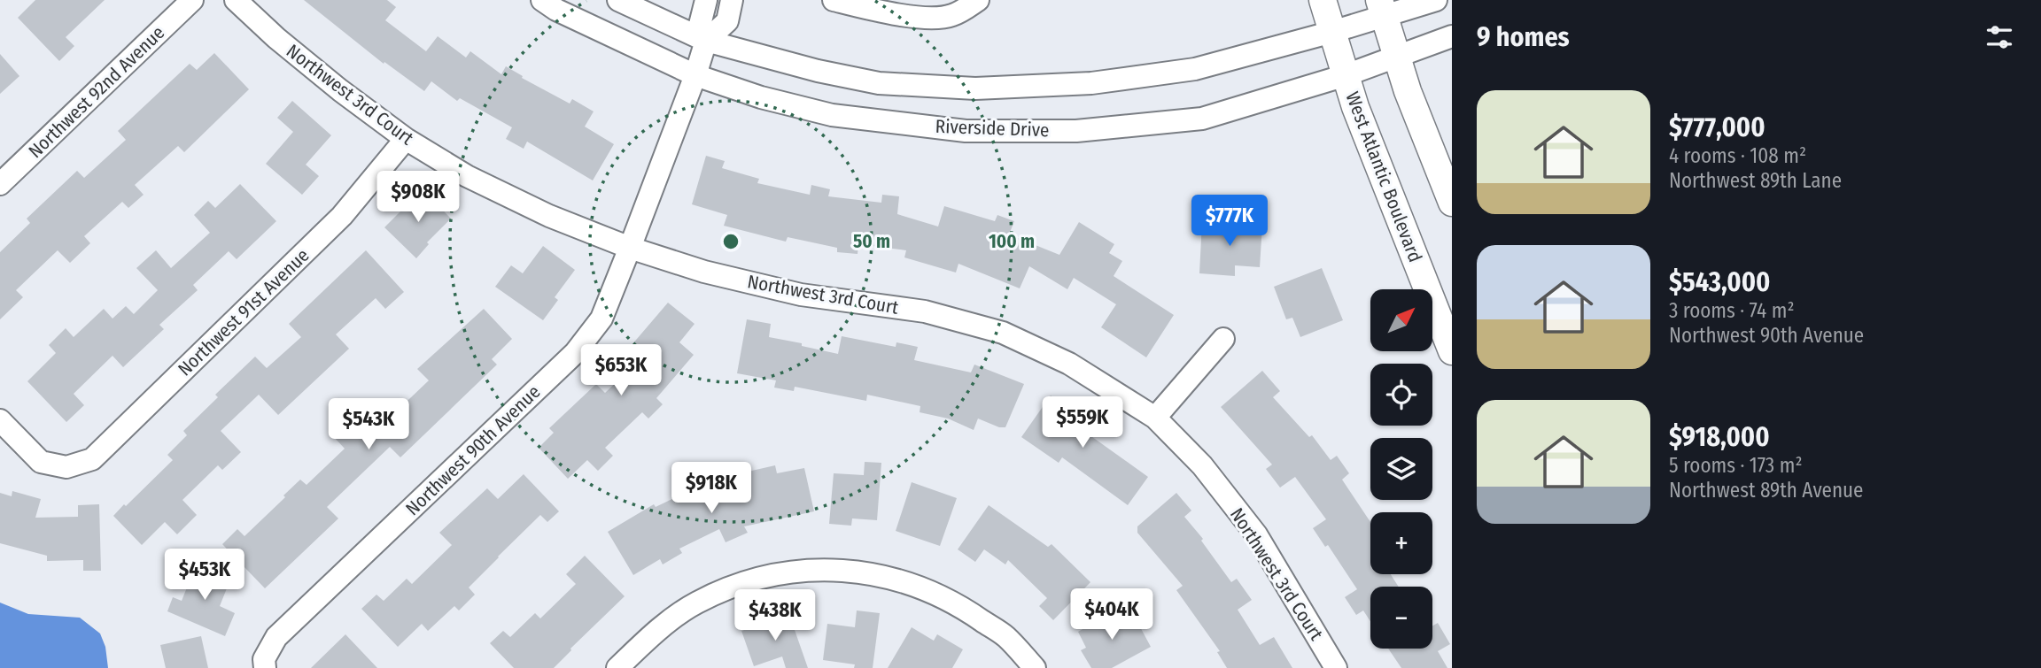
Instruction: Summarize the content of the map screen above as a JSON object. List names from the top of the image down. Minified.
{"streets":{"main road":["West Atlantic Boulevard"],"street":["Northwest 92nd Avenue","Northwest 3rd Court","Riverside Drive","Northwest 91st Avenue","Northwest 90th Avenue"]},"crossings":[["Northwest 3rd Court","Northwest 91st Avenue"],["Northwest 3rd Court","Northwest 90th Avenue"],["Riverside Drive","West Atlantic Boulevard"],["Riverside Drive","Northwest 90th Avenue"]],"north":"top right","page":{"heading":"9 homes","list":[{"name":"$777,000","note":"4 rooms · 108 m² · Northwest 89th Lane"},{"name":"$543,000","note":"3 rooms · 74 m² · Northwest 90th Avenue"},{"name":"$918,000","note":"5 rooms · 173 m² · Northwest 89th Avenue"}],"price":["$908K","$777K","$653K","$559K","$543K","$918K","$453K","$404K","$438K"],"map_buttons":["+","−"]},"rings":["50 m","100 m"]}
